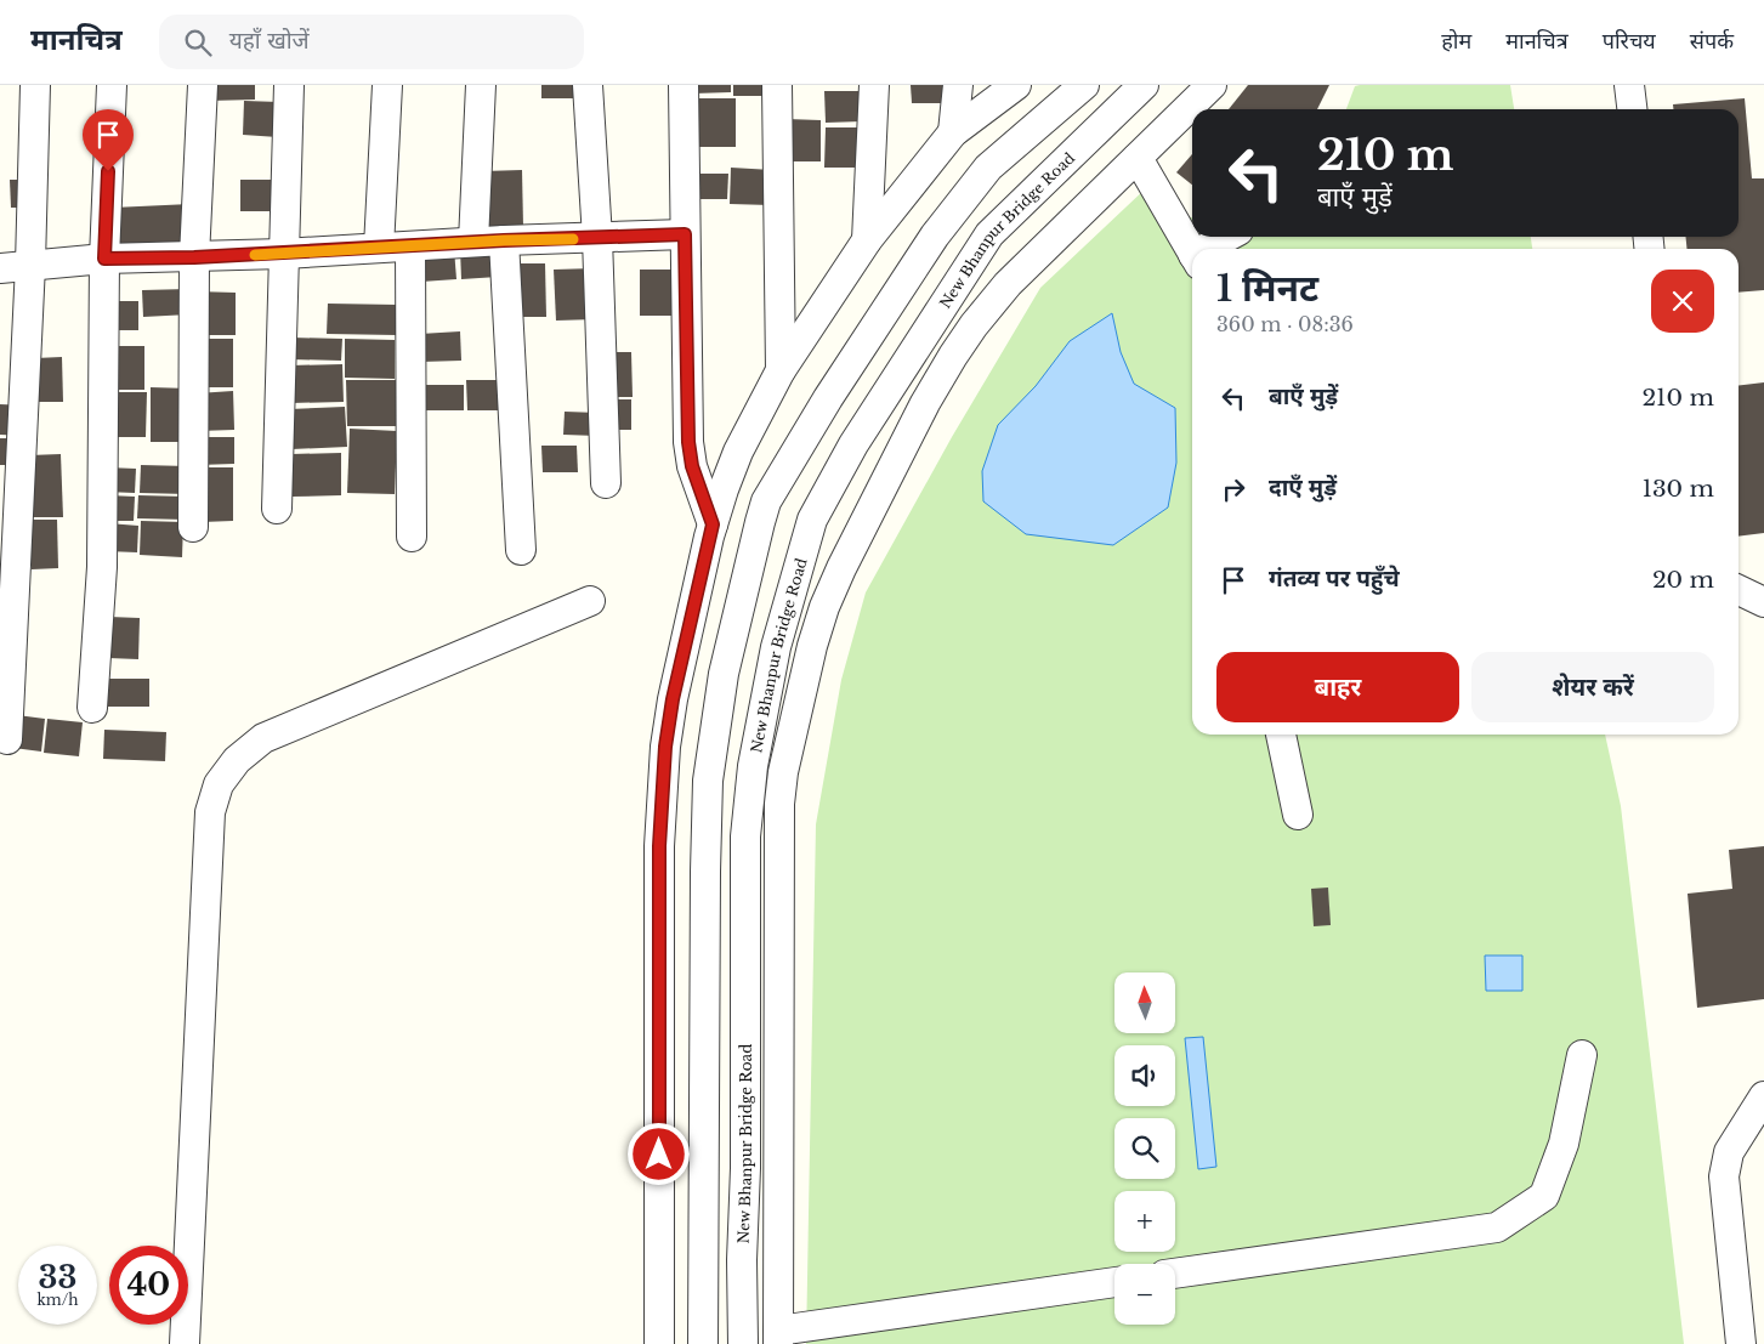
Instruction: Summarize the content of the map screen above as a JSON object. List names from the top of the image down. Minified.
{"streets":{"street":["New Bhanpur Bridge Road"]},"north":"top","page":{"header":"मानचित्र","search":"यहाँ खोजें","nav":["होम","मानचित्र","परिचय","संपर्क"],"turn":["210 m","बाएँ मुड़ें"],"heading":["1 मिनट","360 m · 08:36"],"list":[{"name":"बाएँ मुड़ें","value":"210 m"},{"name":"दाएँ मुड़ें","value":"130 m"},{"name":"गंतव्य पर पहुँचे","value":"20 m"}],"buttons":["बाहर","शेयर करें"],"map_buttons":["+","−"],"speed":"33 km/h","limit":"40"}}
